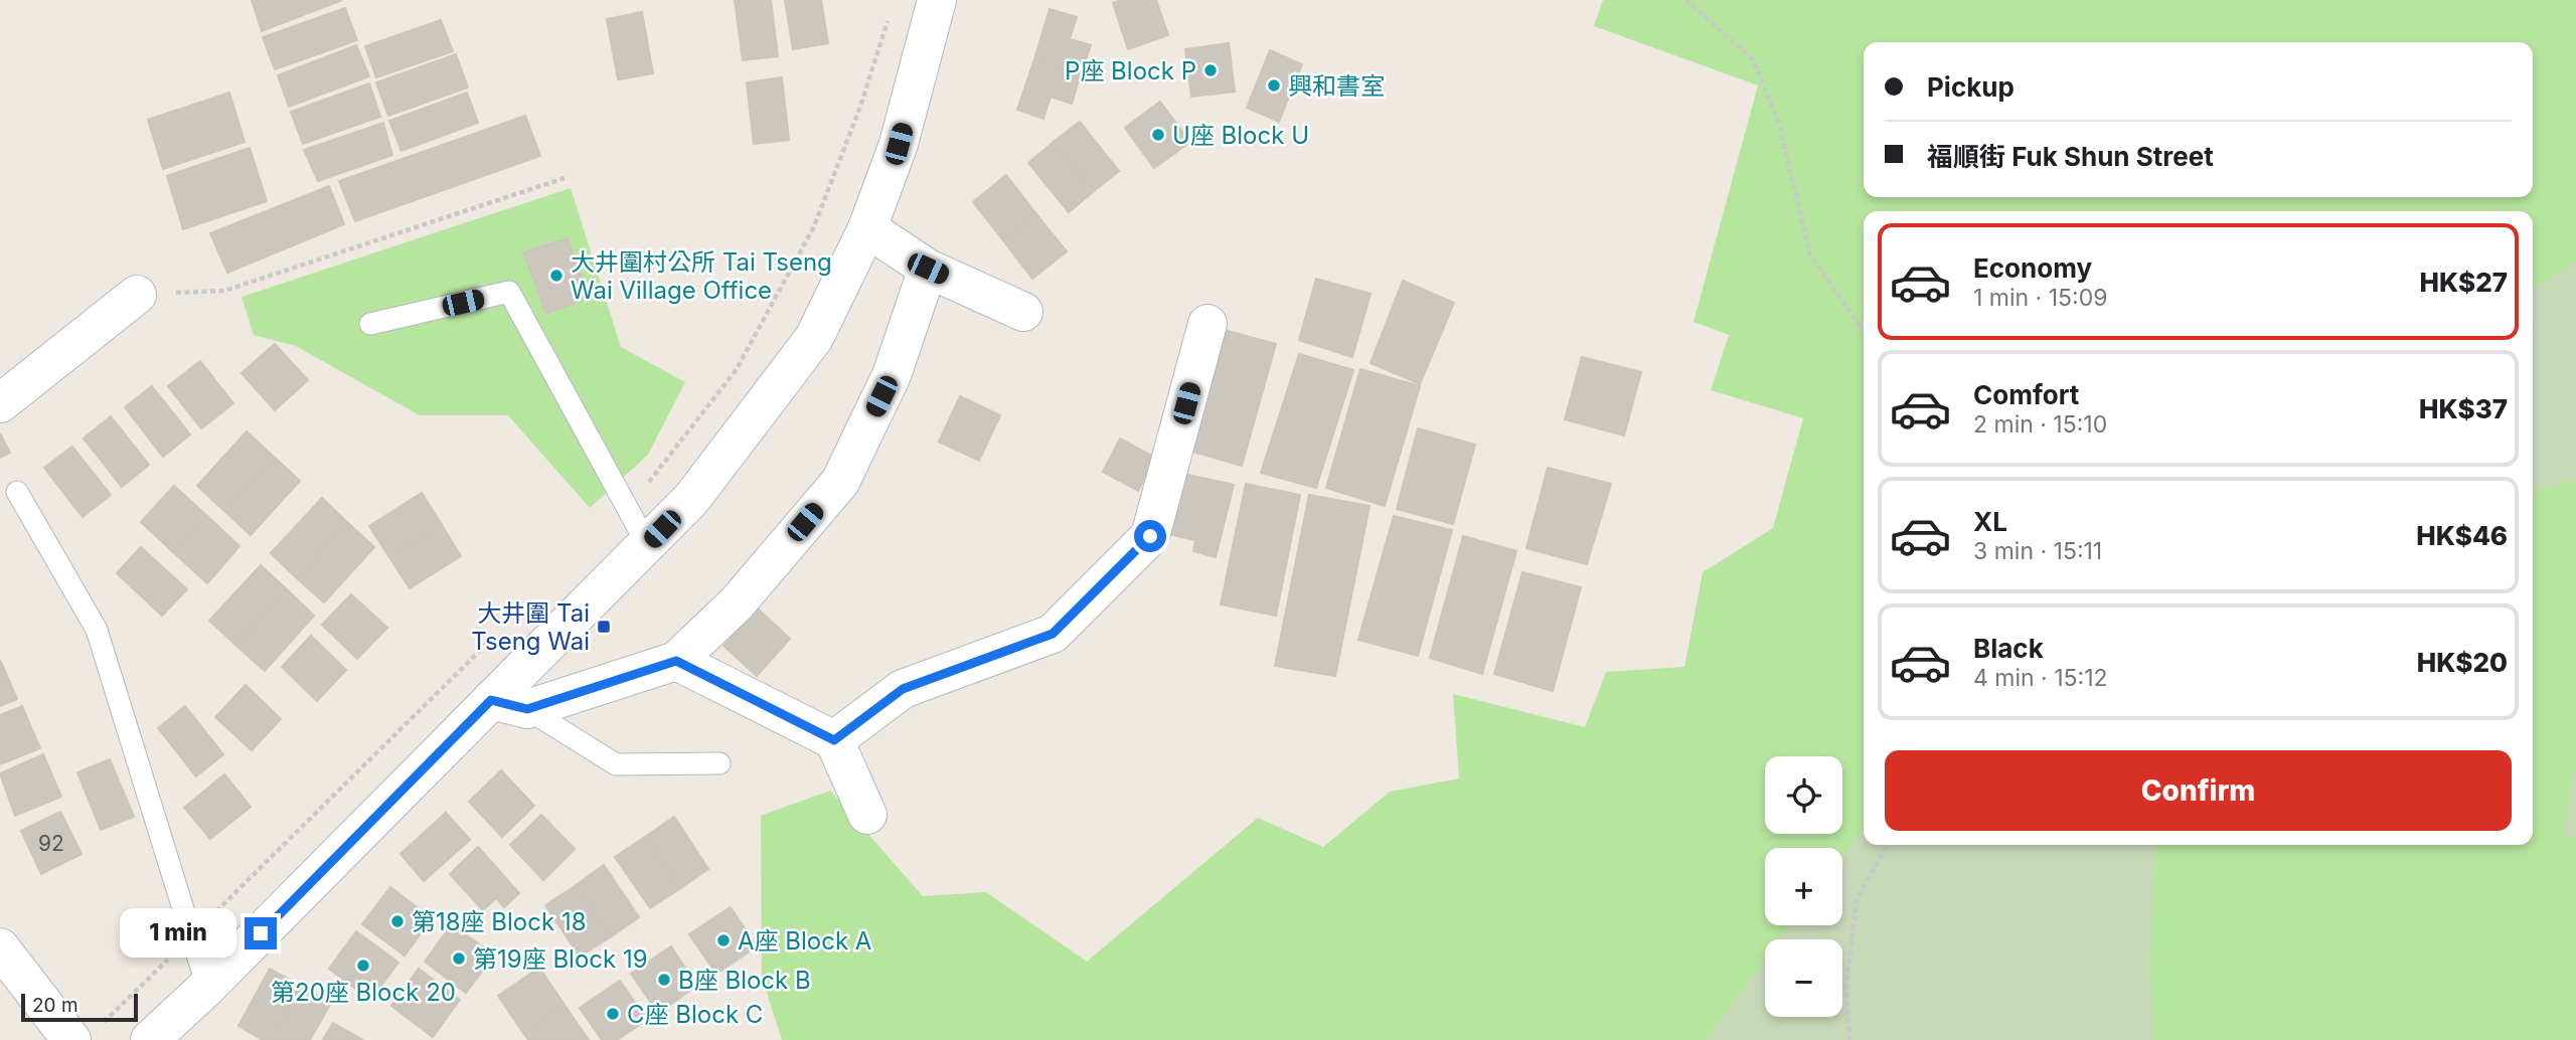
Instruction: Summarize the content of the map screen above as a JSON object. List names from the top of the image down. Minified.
{"places":{"other":["P座 Block P","興和書室","U座 Block U","大井圍村公所 Tai Tseng Wai Village Office","第18座 Block 18","A座 Block A","第19座 Block 19","第20座 Block 20","B座 Block B","C座 Block C"],"transit":["大井圍 Tai Tseng Wai"]},"house_numbers":["92"],"scale_bar":"20 m","page":{"banner":["Pickup","福順街 Fuk Shun Street"],"list":[{"name":"Economy","note":"1 min · 15:09","value":"HK$27"},{"name":"Comfort","note":"2 min · 15:10","value":"HK$37"},{"name":"XL","note":"3 min · 15:11","value":"HK$46"},{"name":"Black","note":"4 min · 15:12","value":"HK$20"}],"buttons":"Confirm","map_buttons":["+","−"],"bubble":"1 min","scale":"20 m"}}
